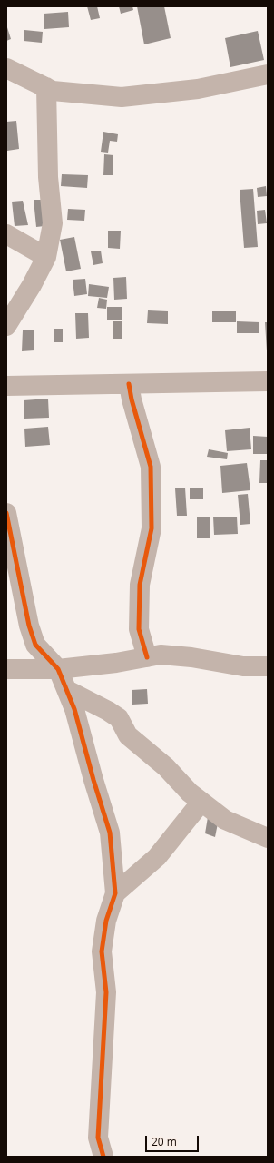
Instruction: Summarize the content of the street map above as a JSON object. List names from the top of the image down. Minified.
{"scale_bar":"20 m"}
